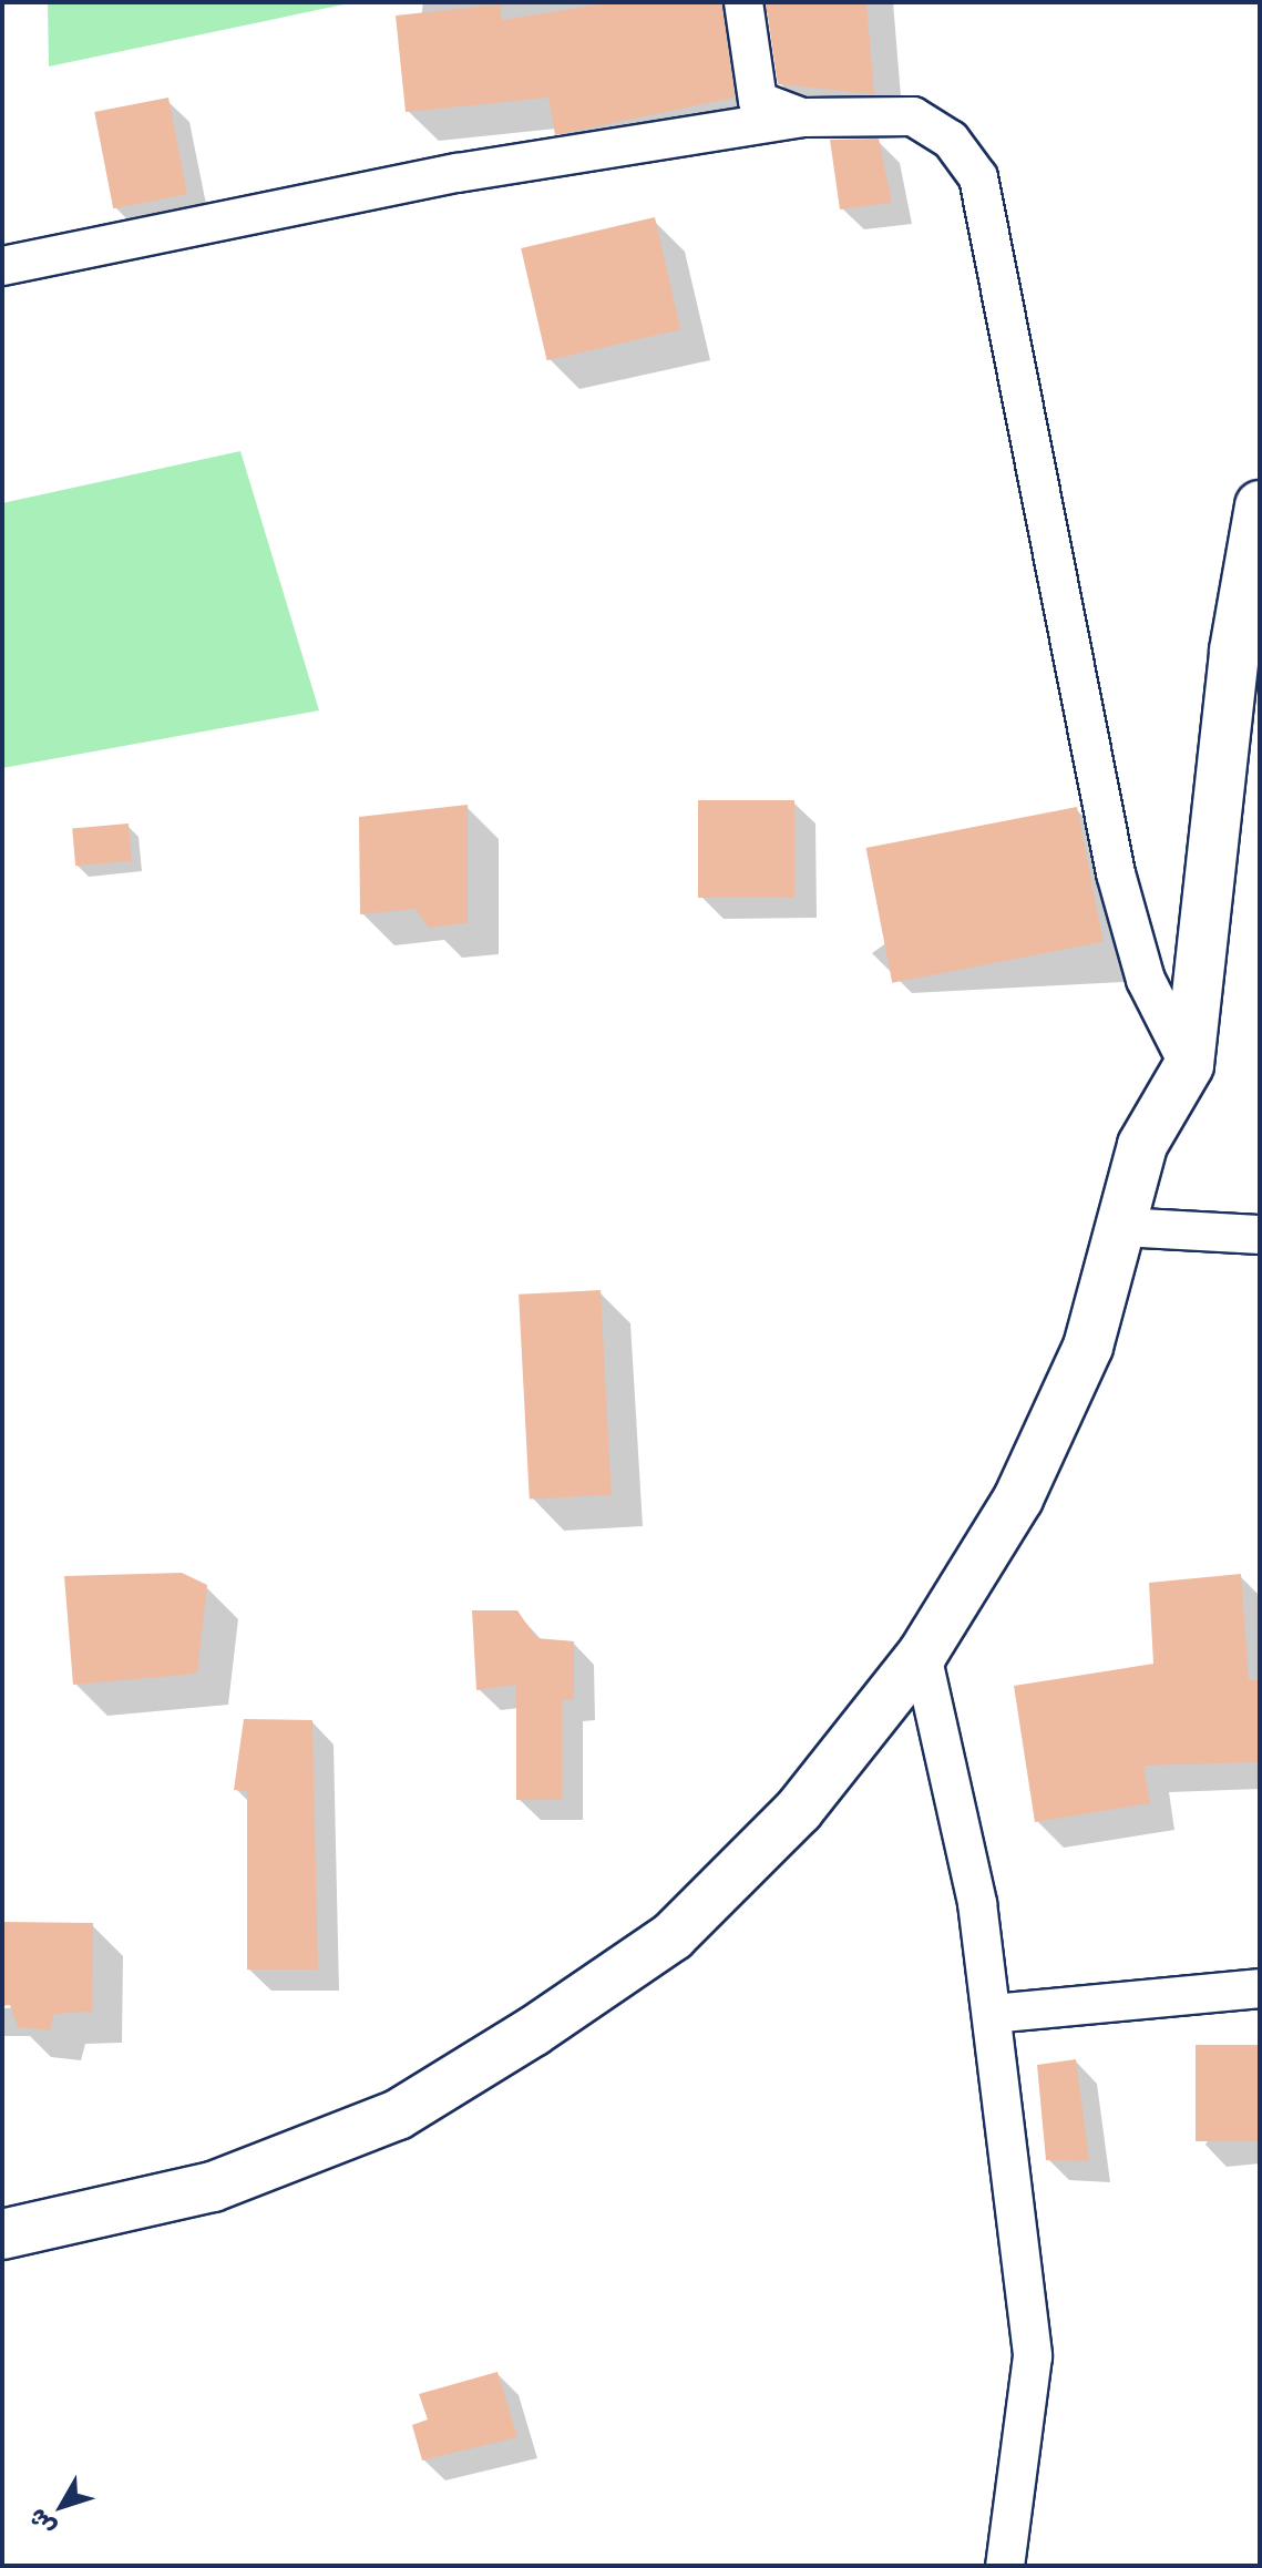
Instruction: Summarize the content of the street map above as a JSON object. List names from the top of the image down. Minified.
{"north":"bottom left"}
